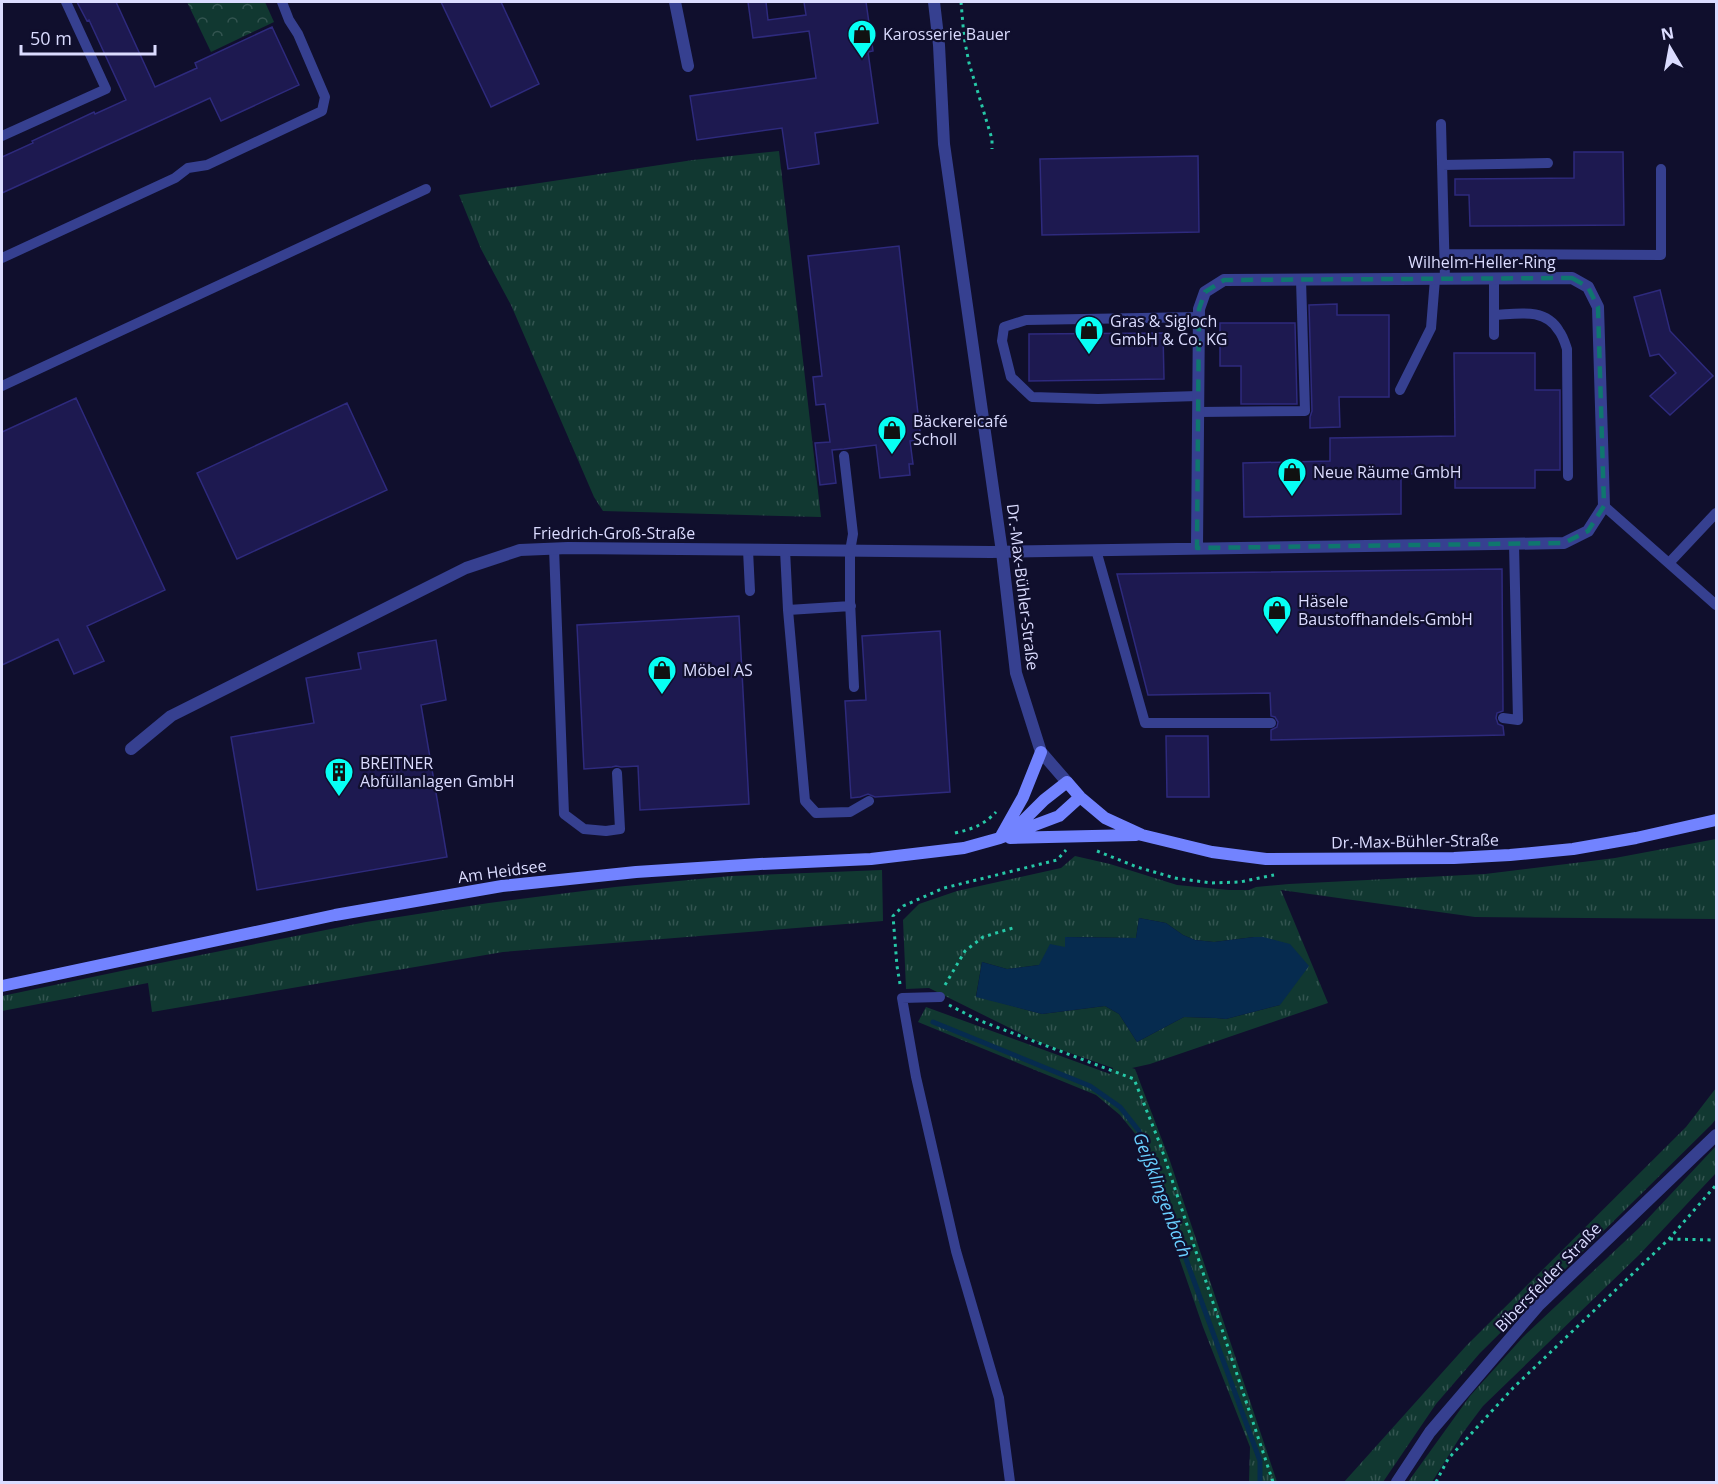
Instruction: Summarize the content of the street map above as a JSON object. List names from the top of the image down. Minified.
{"streets":{"main road":["Dr.-Max-Bühler-Straße","Am Heidsee"],"street":["Wilhelm-Heller-Ring","Friedrich-Groß-Straße","Bibersfelder Straße"]},"crossings":[["Friedrich-Groß-Straße","Dr.-Max-Bühler-Straße"],["Dr.-Max-Bühler-Straße","Am Heidsee"]],"water":["Geißklingenbach"],"places":{"shop":["Karosserie Bauer","Gras & Sigloch GmbH & Co. KG","Bäckereicafé Scholl","Neue Räume GmbH","Häsele Baustoffhandels-GmbH","Möbel AS"],"building":["BREITNER Abfüllanlagen GmbH"]},"scale_bar":"50 m","north":"top"}
